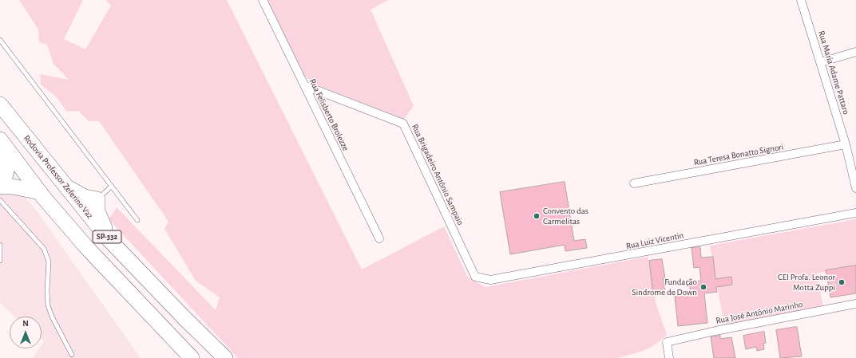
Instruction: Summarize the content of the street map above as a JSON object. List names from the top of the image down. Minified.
{"streets":{"highway":["Rodovia Professor Zeferino Vaz","SP-332"],"street":["Rua Maria Adame Pattaro","Rua Felisberto Brolezze","Rua Teresa Bonatto Signori","Rua Brigadeiro Antônio Sampaio","Rua Luiz Vicentin","Rua José Antônio Marinho"]},"crossings":[["Rua Maria Adame Pattaro","Rua Teresa Bonatto Signori"],["Rua Felisberto Brolezze","Rua Brigadeiro Antônio Sampaio"],["Rua Brigadeiro Antônio Sampaio","Rua Luiz Vicentin"]],"places":["Convento das Carmelitas","CEI Profa. Leonor Motta Zuppi","Fundação Sindrome de Down"],"north":"top"}
